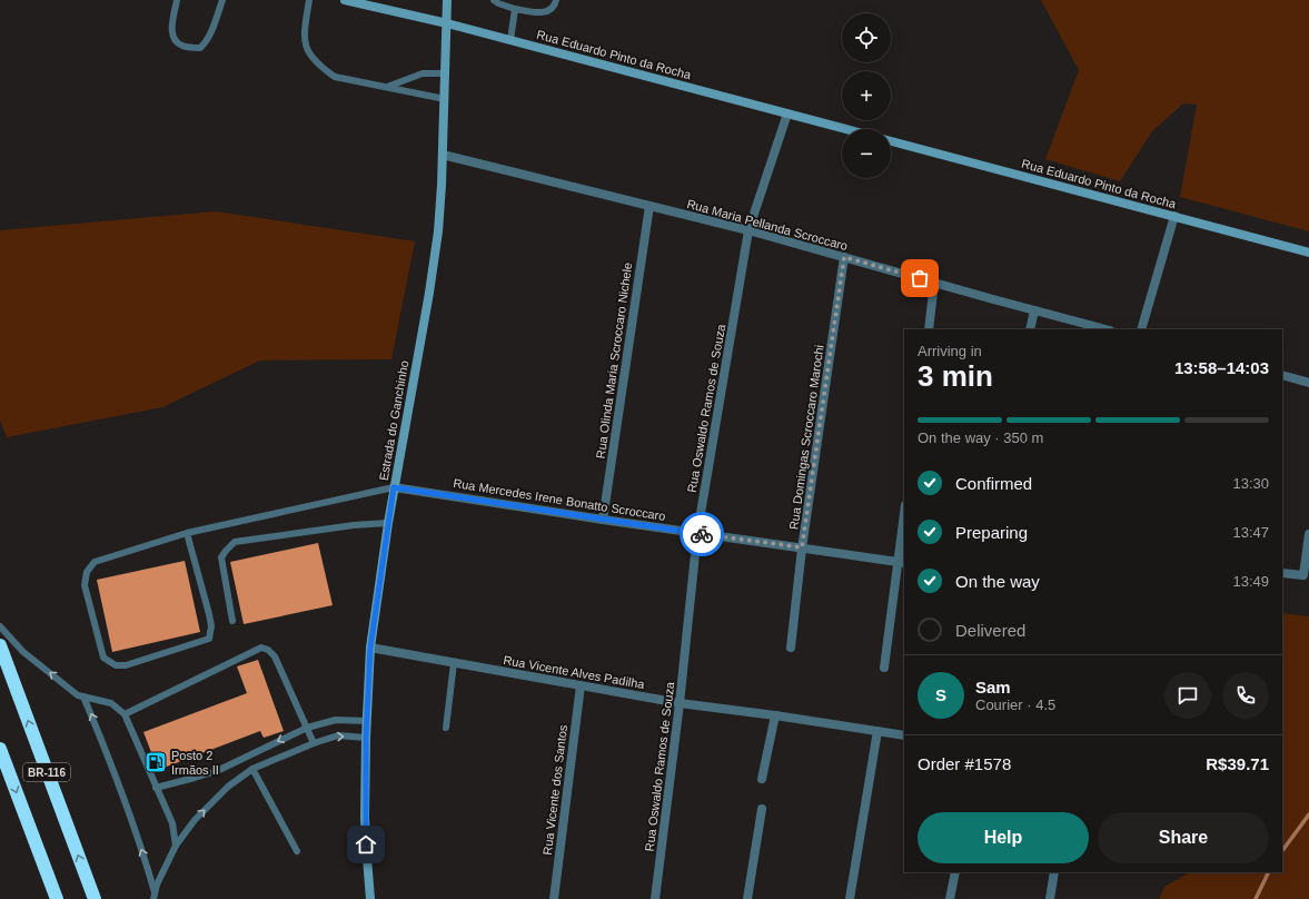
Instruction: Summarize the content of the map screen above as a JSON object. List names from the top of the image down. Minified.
{"streets":{"highway":["BR-116"],"main road":["Rua Eduardo Pinto da Rocha","Estrada do Ganchinho"],"street":["Rua Maria Pellanda Scroccaro","Rua Olinda Maria Scroccaro Nichele","Rua Oswaldo Ramos de Souza","Rua Domingas Scroccaro Marochi","Rua Mercedes Irene Bonatto Scroccaro","Rua Vicente Alves Padilha","Rua Vicente dos Santos"]},"crossings":[["Rua Eduardo Pinto da Rocha","Rua Oswaldo Ramos de Souza"],["Rua Eduardo Pinto da Rocha","Estrada do Ganchinho"],["Rua Maria Pellanda Scroccaro","Rua Olinda Maria Scroccaro Nichele"],["Rua Maria Pellanda Scroccaro","Rua Oswaldo Ramos de Souza"],["Rua Maria Pellanda Scroccaro","Estrada do Ganchinho"],["Rua Maria Pellanda Scroccaro","Rua Domingas Scroccaro Marochi"],["Rua Olinda Maria Scroccaro Nichele","Rua Mercedes Irene Bonatto Scroccaro"],["Rua Oswaldo Ramos de Souza","Rua Mercedes Irene Bonatto Scroccaro"],["Rua Oswaldo Ramos de Souza","Rua Vicente Alves Padilha"],["Estrada do Ganchinho","Rua Mercedes Irene Bonatto Scroccaro"],["Estrada do Ganchinho","Rua Vicente Alves Padilha"],["Rua Domingas Scroccaro Marochi","Rua Mercedes Irene Bonatto Scroccaro"],["Rua Vicente Alves Padilha","Rua Vicente dos Santos"]],"places":{"fuel station":["Posto 2 Irmãos II"]},"page":{"map_buttons":["+","−"],"heading":["3 min","Arriving in","13:58–14:03"],"panel":["Sam","Courier · 4.5","Order #1578","R$39.71"],"bar":"On the way · 350 m","list":[["Confirmed","13:30"],["Preparing","13:47"],["On the way","13:49"],"Delivered"],"round":"S","buttons":["Help","Share"]}}
